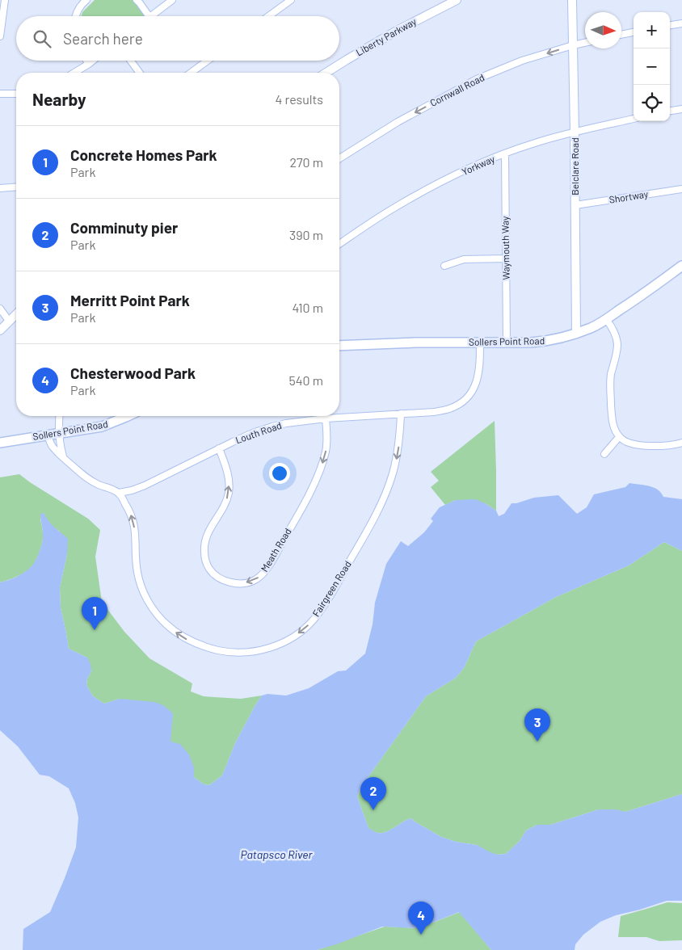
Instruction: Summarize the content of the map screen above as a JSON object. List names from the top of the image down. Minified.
{"streets":{"main road":["Sollers Point Road"],"street":["Liberty Parkway","Cornwall Road","Yorkway","Belclare Road","Shortway","Waymouth Way","Louth Road","Meath Road","Fairgreen Road"]},"crossings":[["Cornwall Road","Belclare Road"],["Yorkway","Belclare Road"],["Yorkway","Waymouth Way"],["Belclare Road","Shortway"],["Belclare Road","Sollers Point Road"],["Waymouth Way","Sollers Point Road"],["Sollers Point Road","Louth Road"],["Louth Road","Meath Road"],["Louth Road","Fairgreen Road"]],"one_way":["Cornwall Road"],"water":["Patapsco River"],"north":"right","page":{"map_buttons":["+","−"],"search":"Search here","heading":["Nearby","4 results"],"list":[{"mark":"1","name":"Concrete Homes Park","note":"Park","value":"270 m"},{"mark":"2","name":"Comminuty pier","note":"Park","value":"390 m"},{"mark":"3","name":"Merritt Point Park","note":"Park","value":"410 m"},{"mark":"4","name":"Chesterwood Park","note":"Park","value":"540 m"}],"pins":["1","3","2","4"]}}
